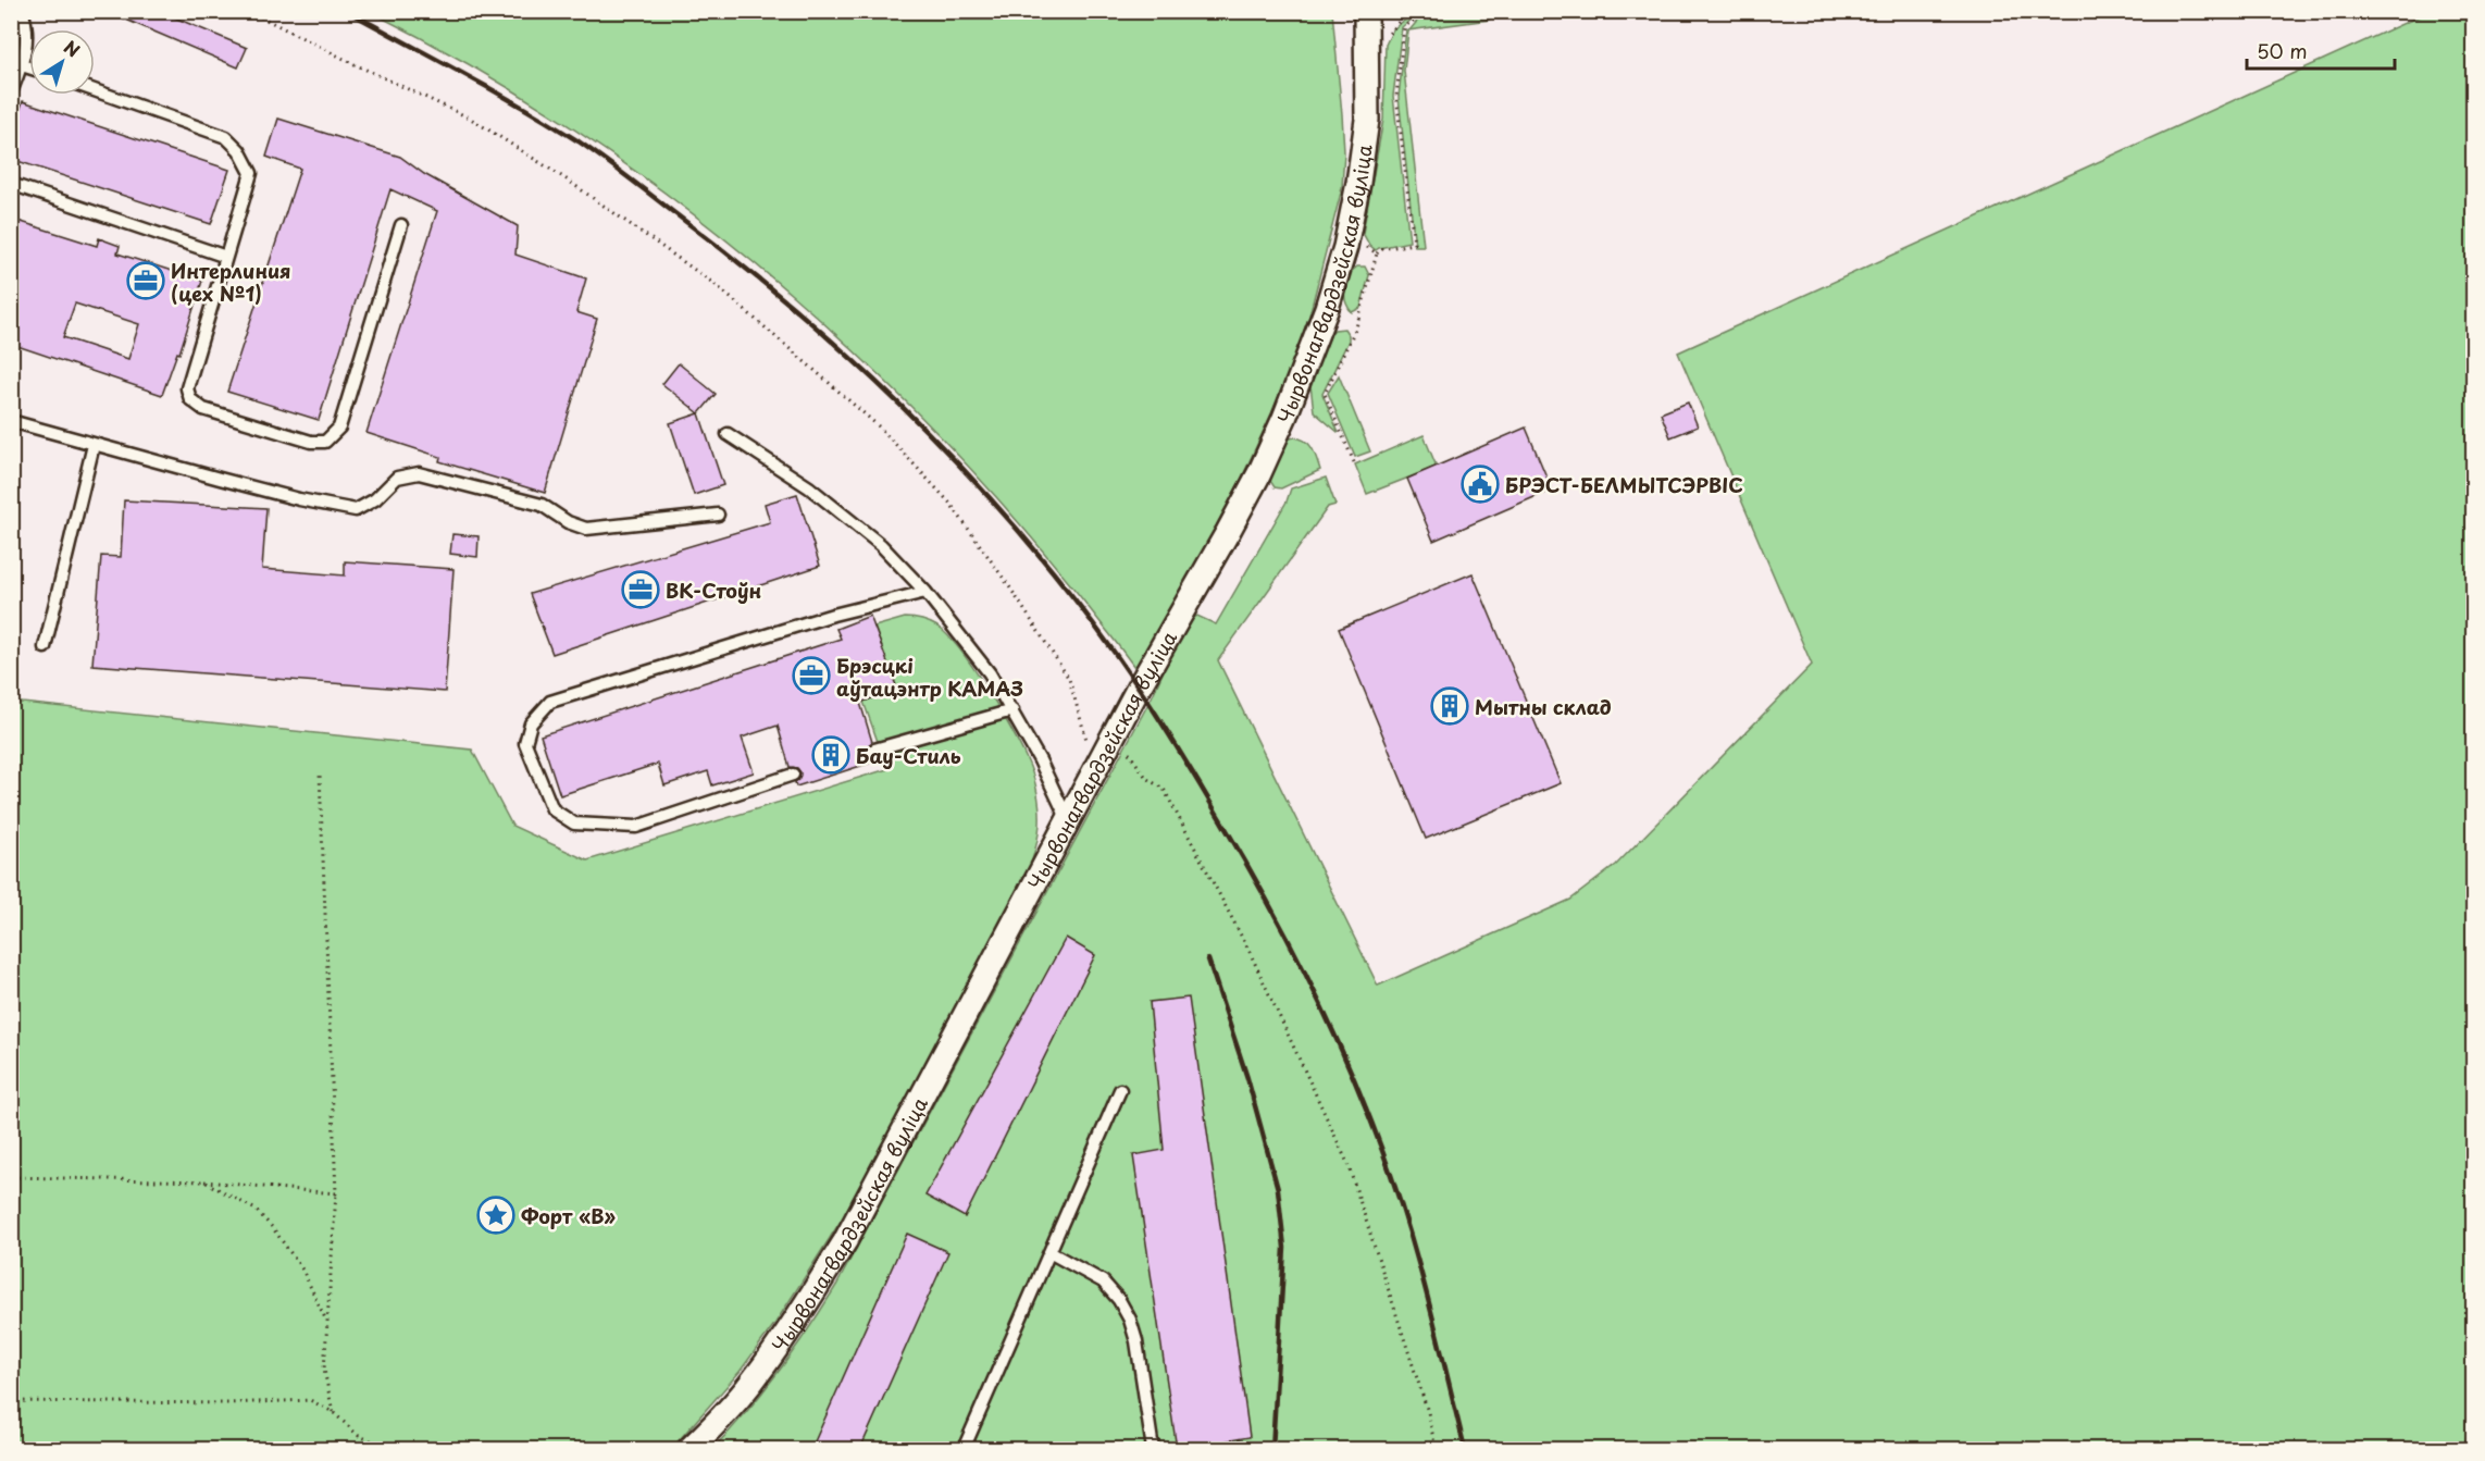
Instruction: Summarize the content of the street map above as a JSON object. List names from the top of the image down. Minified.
{"streets":{"street":["Чырвонагвардзейская вуліца"]},"places":{"office":["Интерлиния (цех №1)","ВК-Стоўн","Брэсцкі аўтацэнтр КАМАЗ"],"public building":["БРЭСТ-БЕЛМЫТСЭРВІС"],"building":["Мытны склад","Бау-Стиль"],"place":["Форт «В»"]},"scale_bar":"50 m","north":"top right"}
